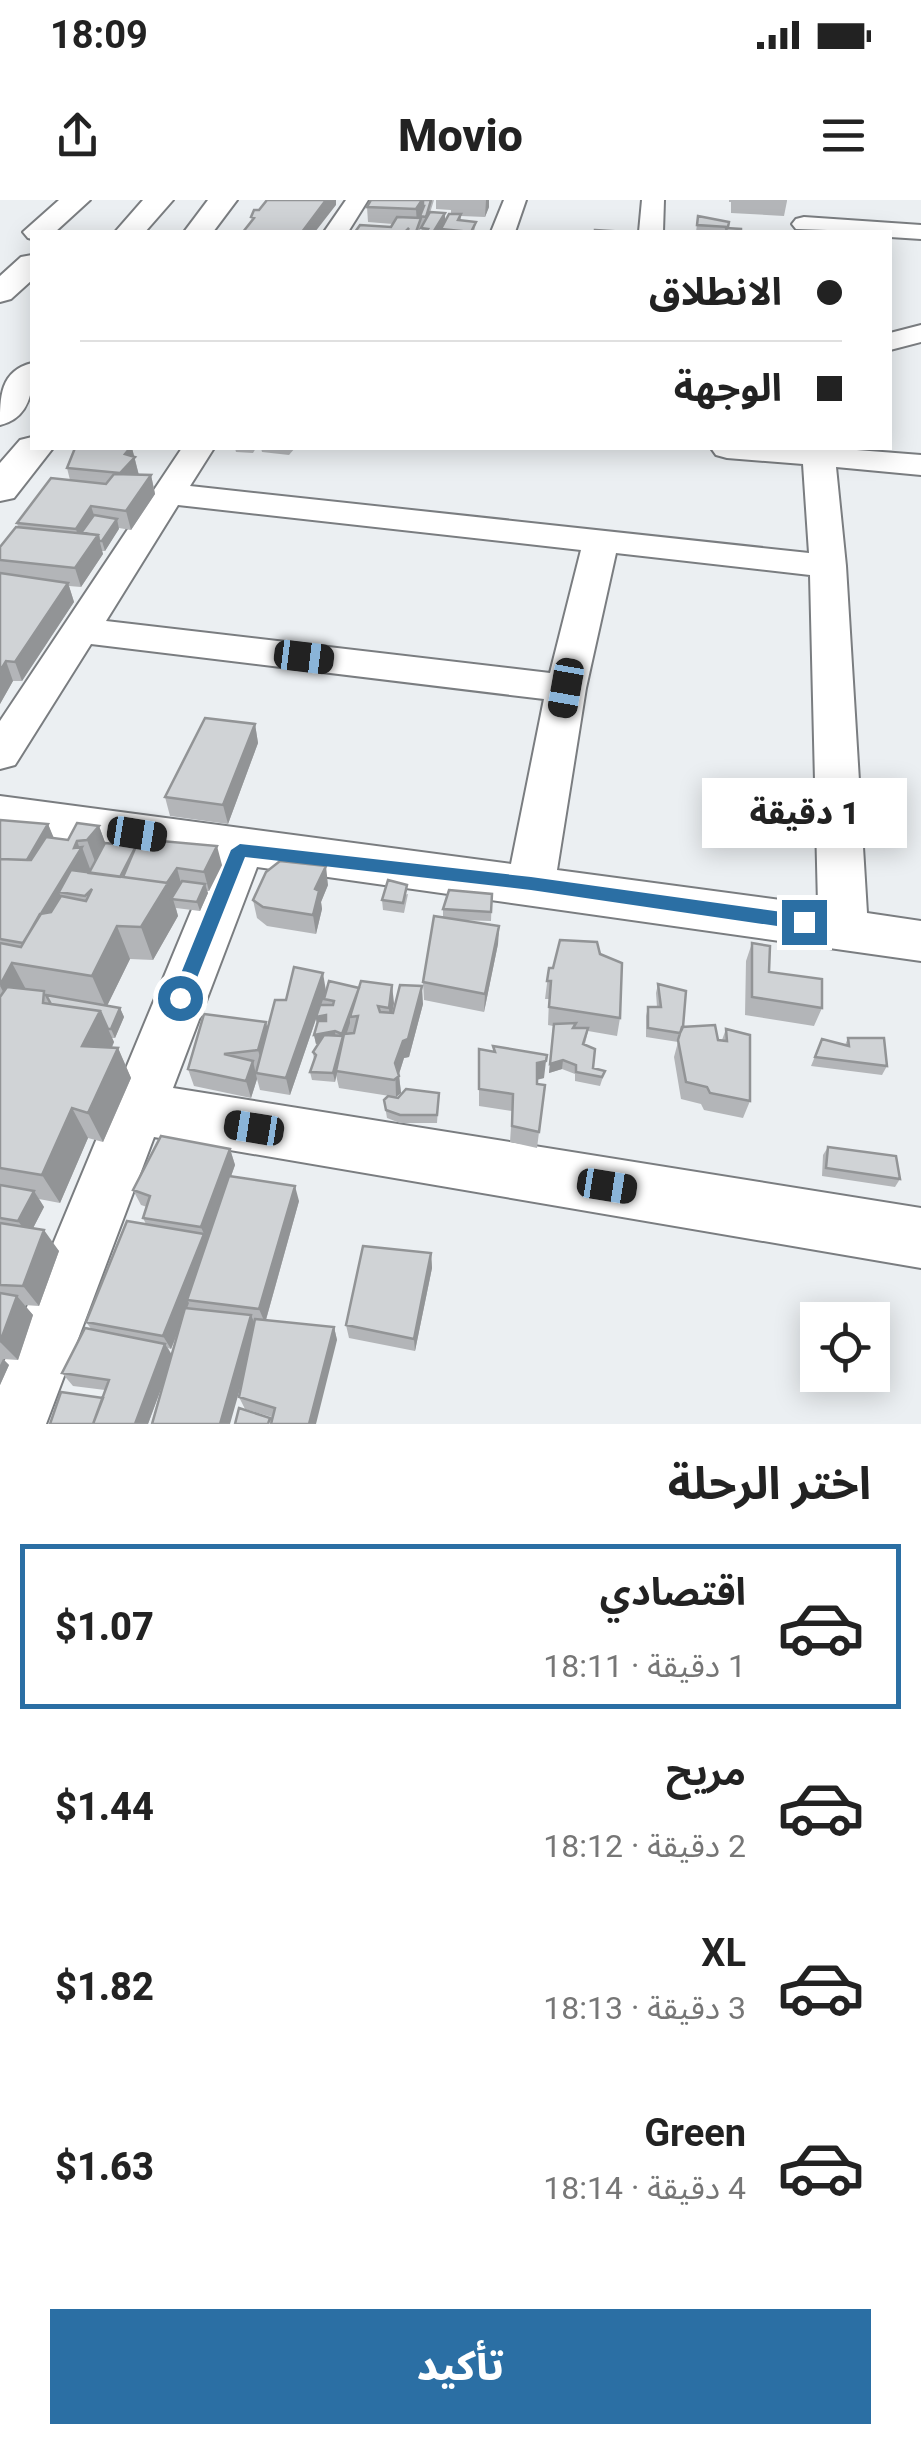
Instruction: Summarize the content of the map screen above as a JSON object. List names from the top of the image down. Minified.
{"page":{"status":"18:09","header":"Movio","banner":["الانطلاق","الوجهة"],"bubble":"1 دقيقة","heading":"اختر الرحلة","list":[{"name":"اقتصادي","note":"1 دقيقة · 18:11","value":"$1.07"},{"name":"مريح","note":"2 دقيقة · 18:12","value":"$1.44"},{"name":"XL","note":"3 دقيقة · 18:13","value":"$1.82"},{"name":"Green","note":"4 دقيقة · 18:14","value":"$1.63"}],"buttons":"تأكيد"}}
